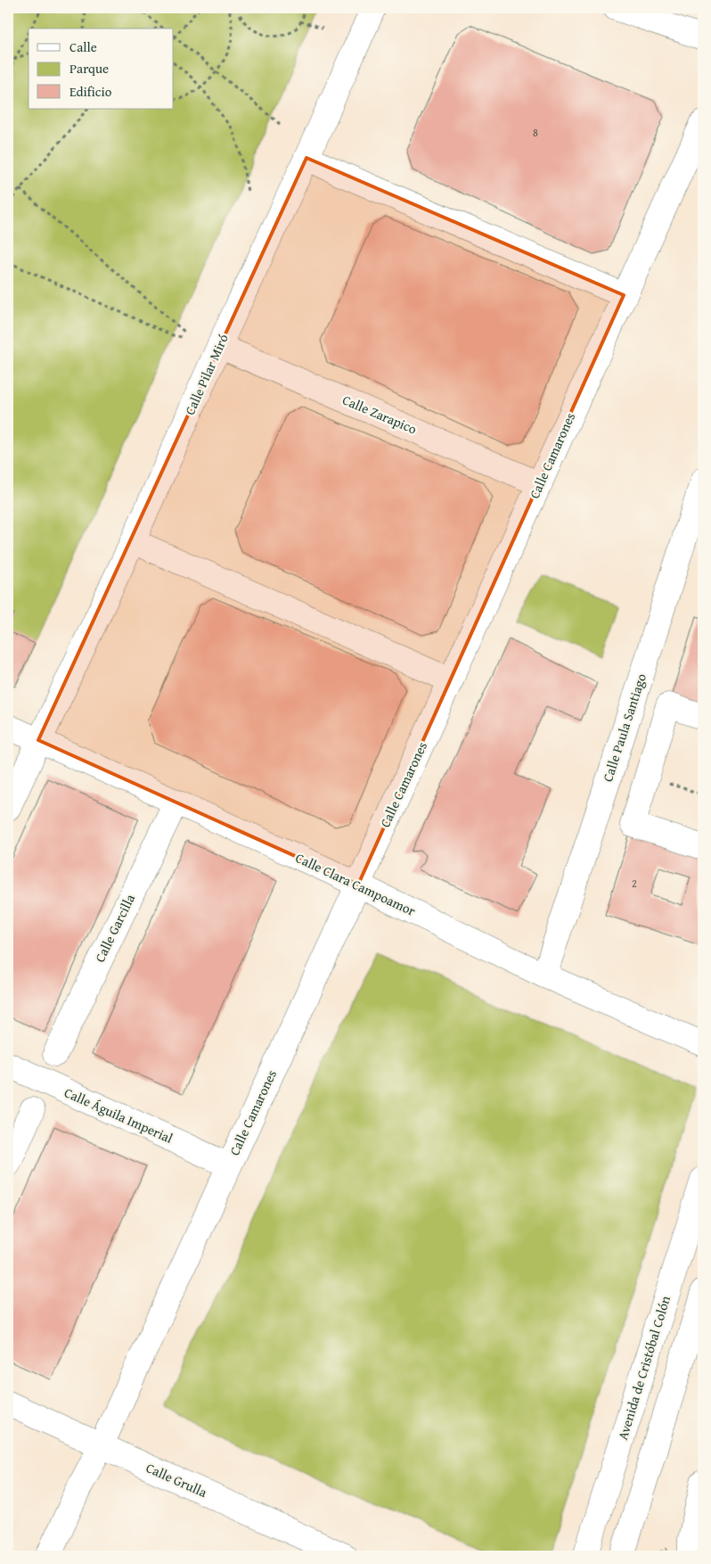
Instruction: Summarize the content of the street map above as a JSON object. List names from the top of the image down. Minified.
{"streets":{"street":["Calle Pilar Miró","Calle Zarapico","Calle Camarones","Calle Paula Santiago","Calle Clara Campoamor","Calle Garcilla","Calle Águila Imperial","Avenida de Cristóbal Colón","Calle Grulla"]},"crossings":[["Calle Pilar Miró","Calle Zarapico"],["Calle Pilar Miró","Calle Clara Campoamor"],["Calle Zarapico","Calle Camarones"],["Calle Camarones","Calle Clara Campoamor"],["Calle Camarones","Calle Águila Imperial"],["Calle Camarones","Calle Grulla"],["Calle Paula Santiago","Calle Clara Campoamor"],["Calle Clara Campoamor","Calle Garcilla"]],"house_numbers":["8","2"],"legend":["Calle","Parque","Edificio"]}
